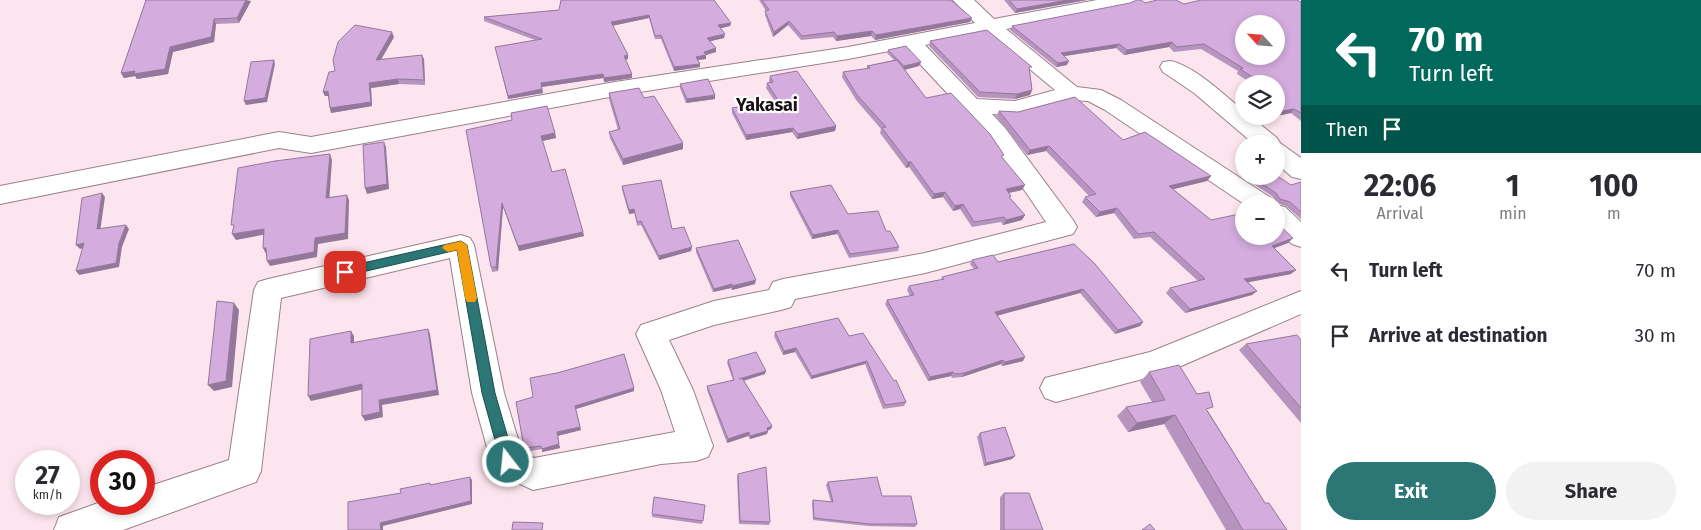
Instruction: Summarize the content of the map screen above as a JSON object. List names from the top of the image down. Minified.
{"districts":["Yakasai"],"north":"top left","page":{"turn":["70 m","Turn left"],"map_buttons":["+","−"],"then":"Then","eta":["22:06","Arrival","1","min","100","m"],"list":[{"name":"Turn left","value":"70 m"},{"name":"Arrive at destination","value":"30 m"}],"speed":"27 km/h","limit":"30","buttons":["Exit","Share"]}}
